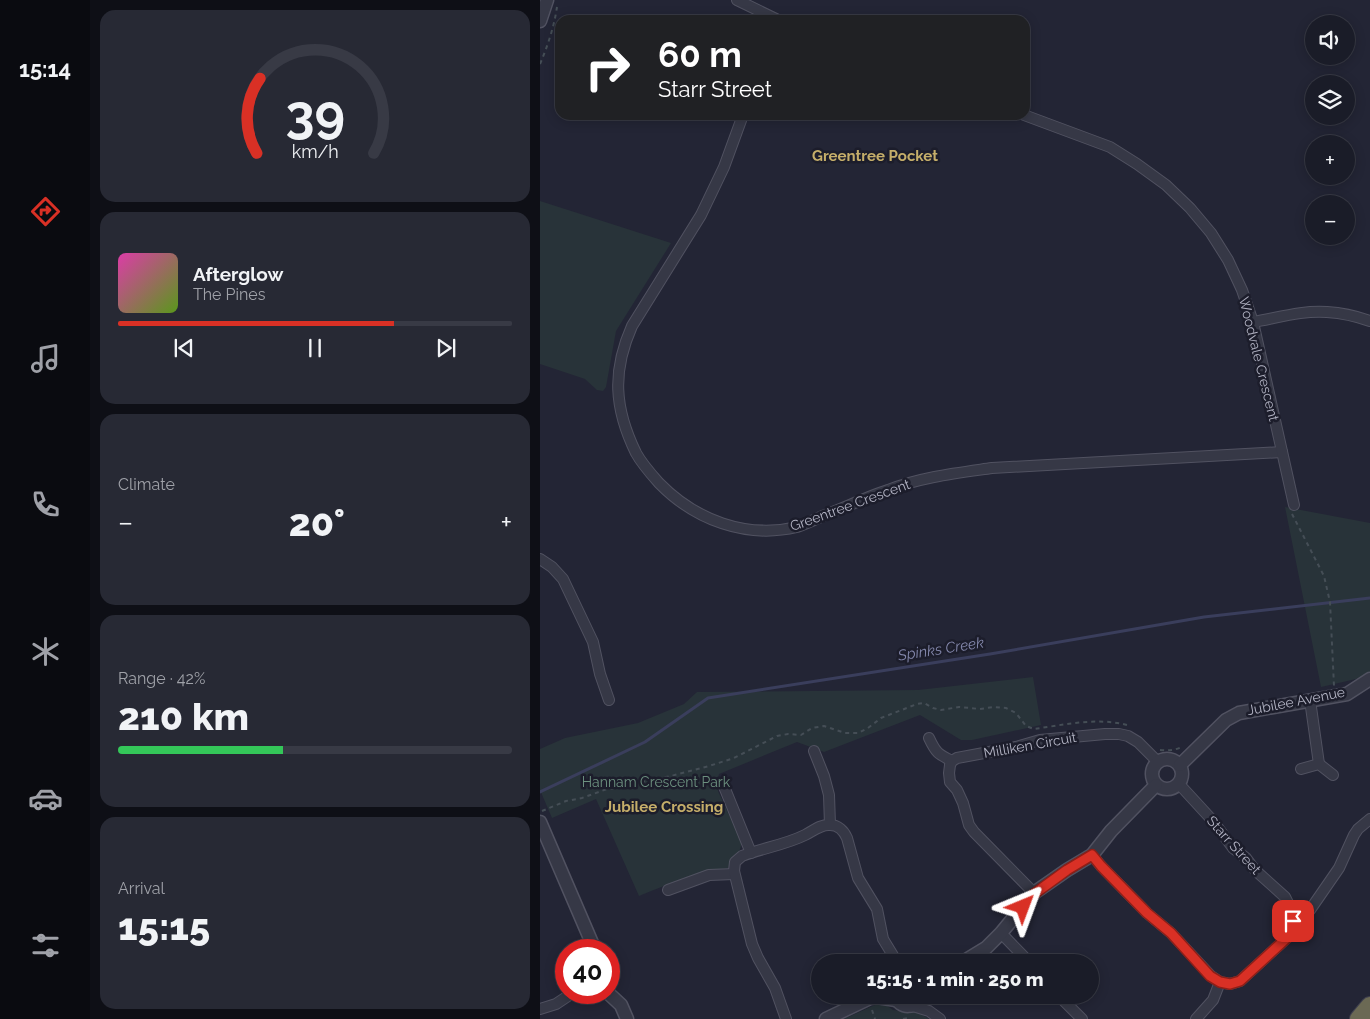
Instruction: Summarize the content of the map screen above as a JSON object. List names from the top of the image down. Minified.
{"streets":{"street":["Woodvale Crescent","Greentree Crescent","Jubilee Avenue","Milliken Circuit","Starr Street"]},"crossings":[["Woodvale Crescent","Greentree Crescent"],["Jubilee Avenue","Milliken Circuit"],["Jubilee Avenue","Starr Street"],["Milliken Circuit","Starr Street"]],"districts":["Greentree Pocket","Jubilee Crossing"],"water":["Spinks Creek"],"parks":["Hannam Crescent Park"],"page":{"tabs":"15:14","map_buttons":["+","−"],"turn":["60 m","Starr Street"],"song":["Afterglow","The Pines"],"tile":["Climate",["Range · 42%","210 km"],["Arrival","15:15"]],"heat":["−","20°","+"],"limit":"40","trip":"15:15 · 1 min · 250 m","gauge":["39","km/h"]}}
